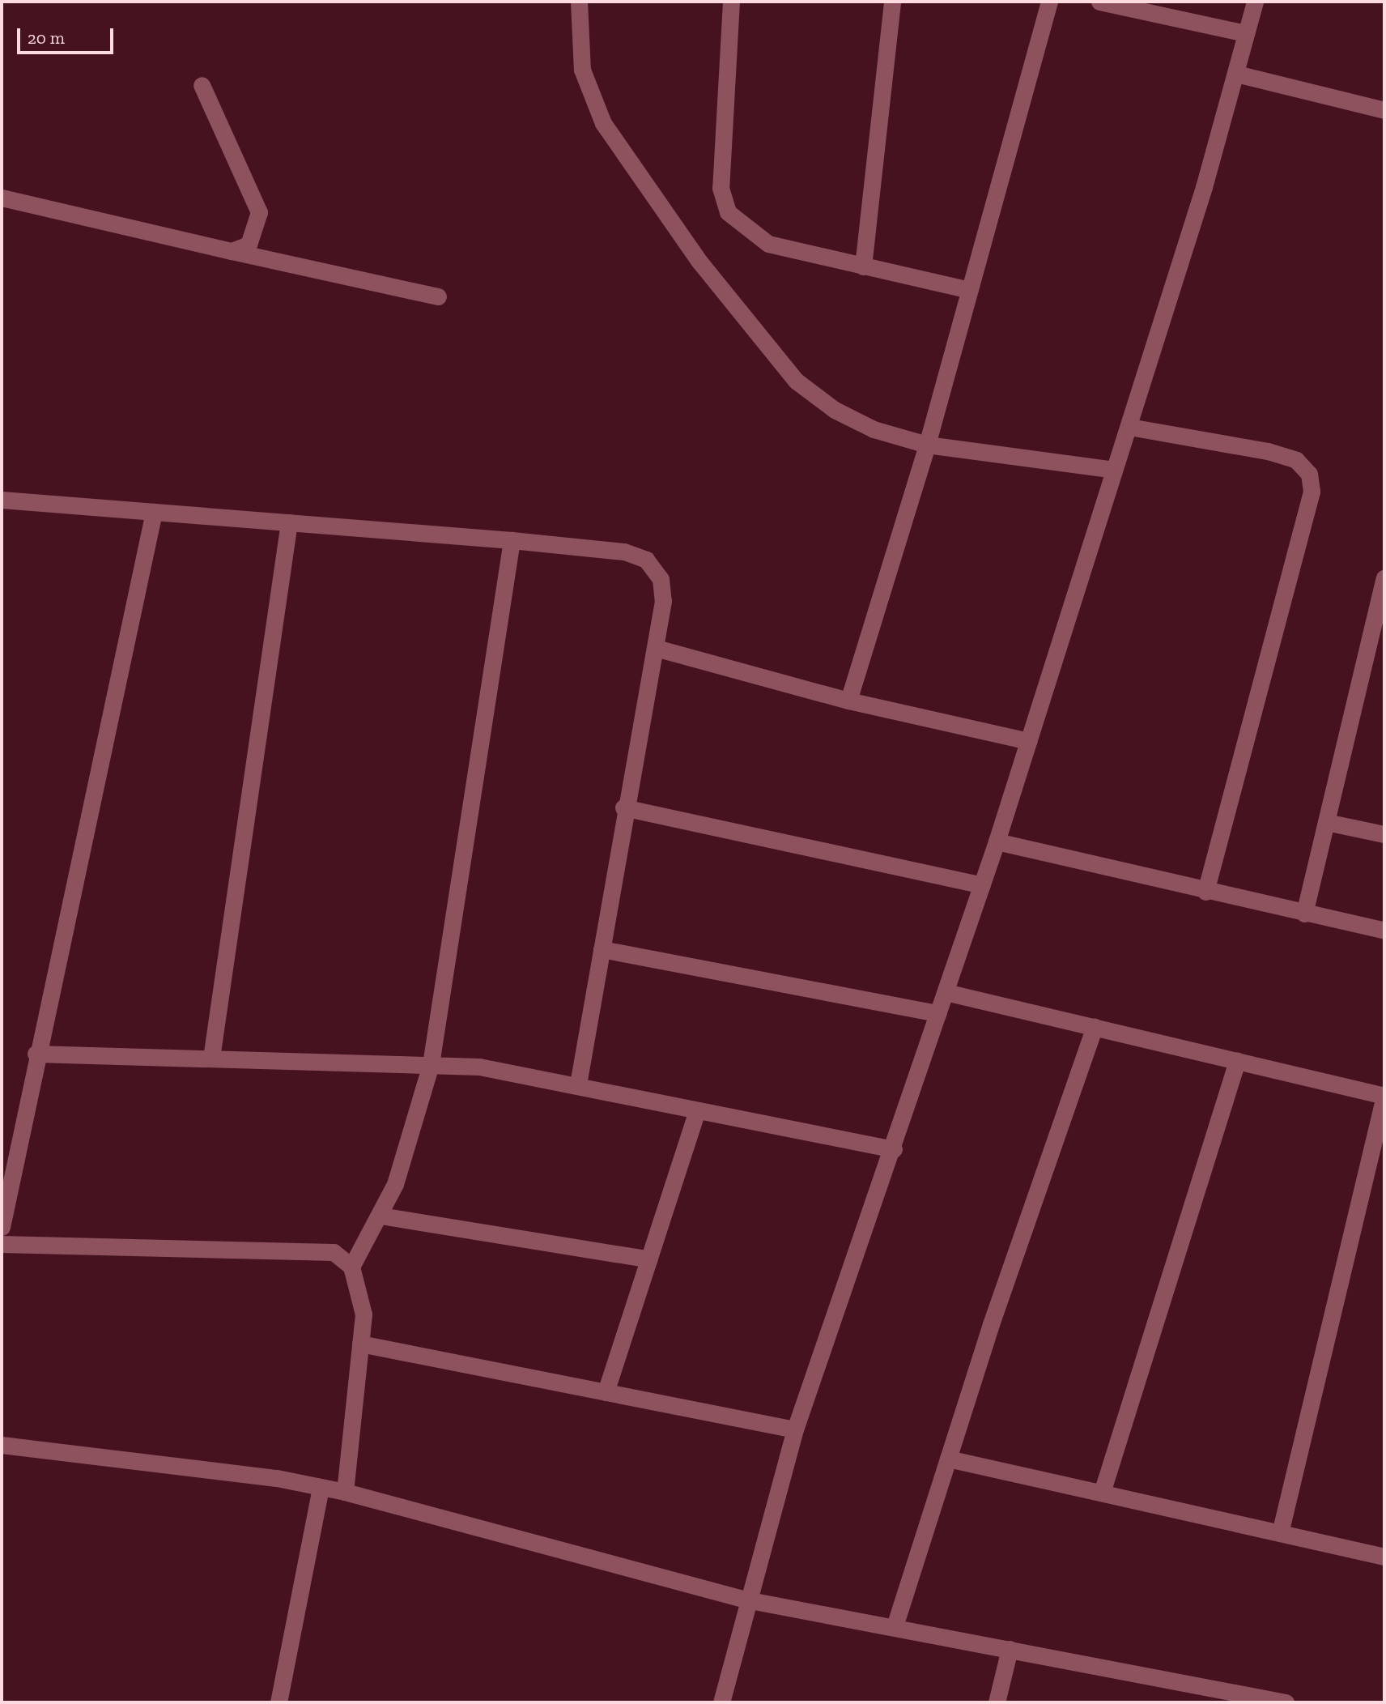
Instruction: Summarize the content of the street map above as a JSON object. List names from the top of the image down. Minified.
{"scale_bar":"20 m"}
